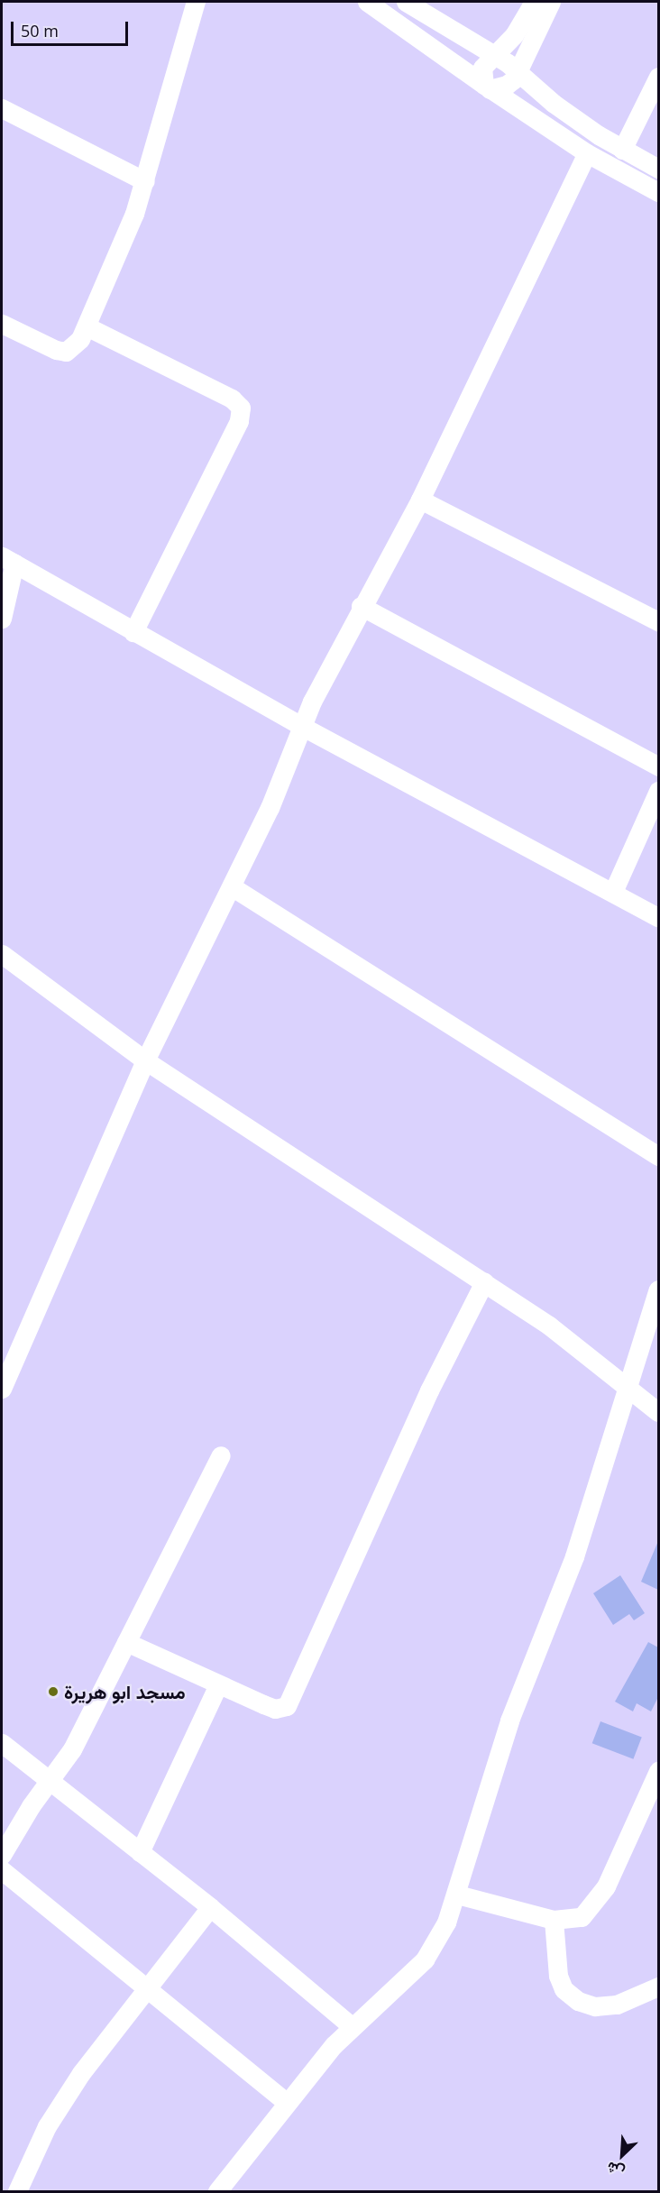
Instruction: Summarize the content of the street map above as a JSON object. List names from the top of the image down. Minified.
{"places":["مسجد ابو هريرة"],"scale_bar":"50 m","north":"bottom left"}
